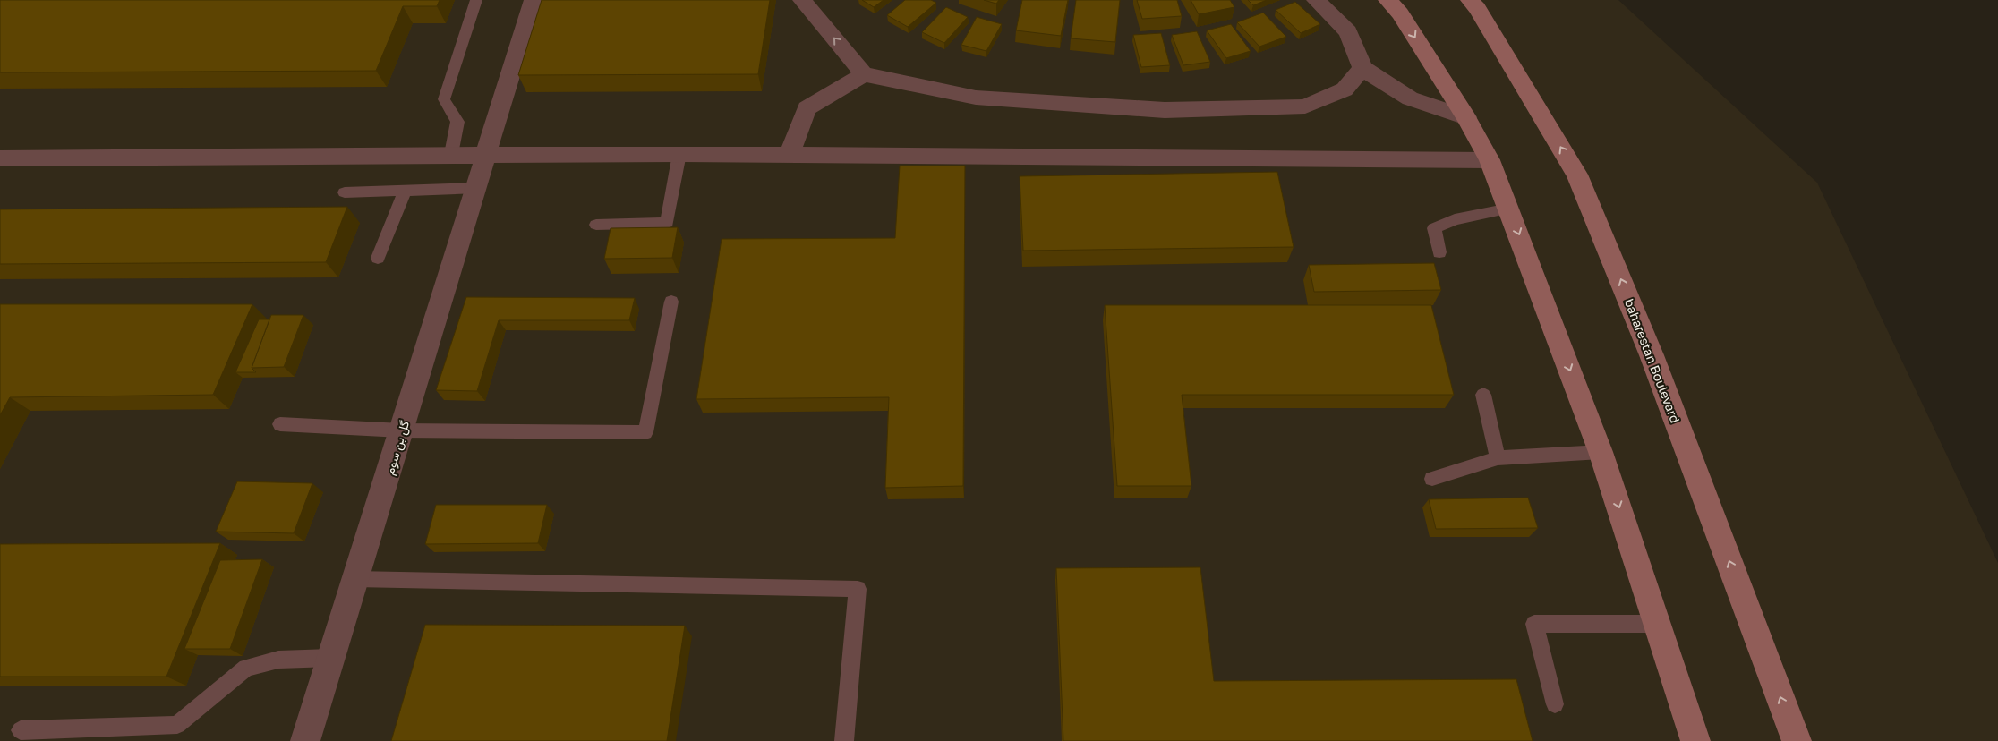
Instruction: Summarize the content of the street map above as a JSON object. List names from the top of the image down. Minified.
{"streets":{"street":["baharestan Boulevard","گل بن سوم"]}}
